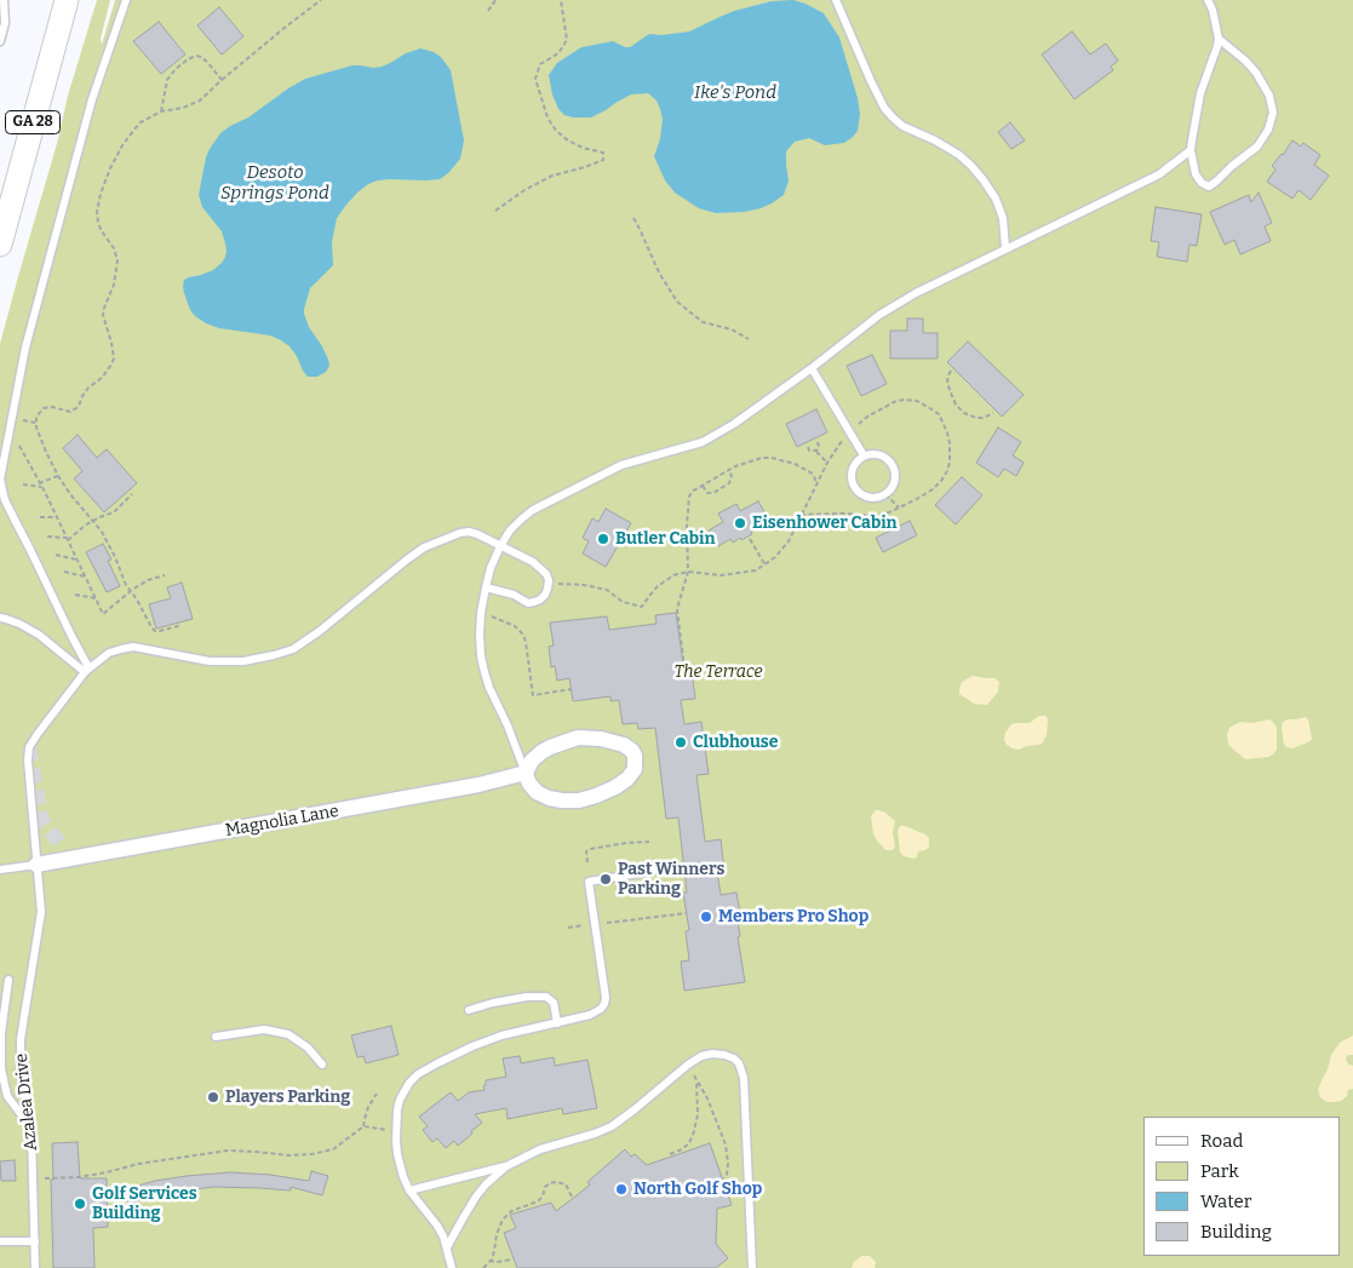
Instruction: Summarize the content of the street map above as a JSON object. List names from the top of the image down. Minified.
{"streets":{"main road":["GA 28"],"street":["Magnolia Lane"],"lane":["Azalea Drive"]},"crossings":[["Magnolia Lane","Azalea Drive"]],"water":["Ike's Pond","Desoto Springs Pond"],"parks":["The Terrace"],"places":["Eisenhower Cabin","Butler Cabin","Clubhouse","Past Winners Parking","Members Pro Shop","Players Parking","North Golf Shop","Golf Services Building"],"legend":["Road","Park","Water","Building"]}
